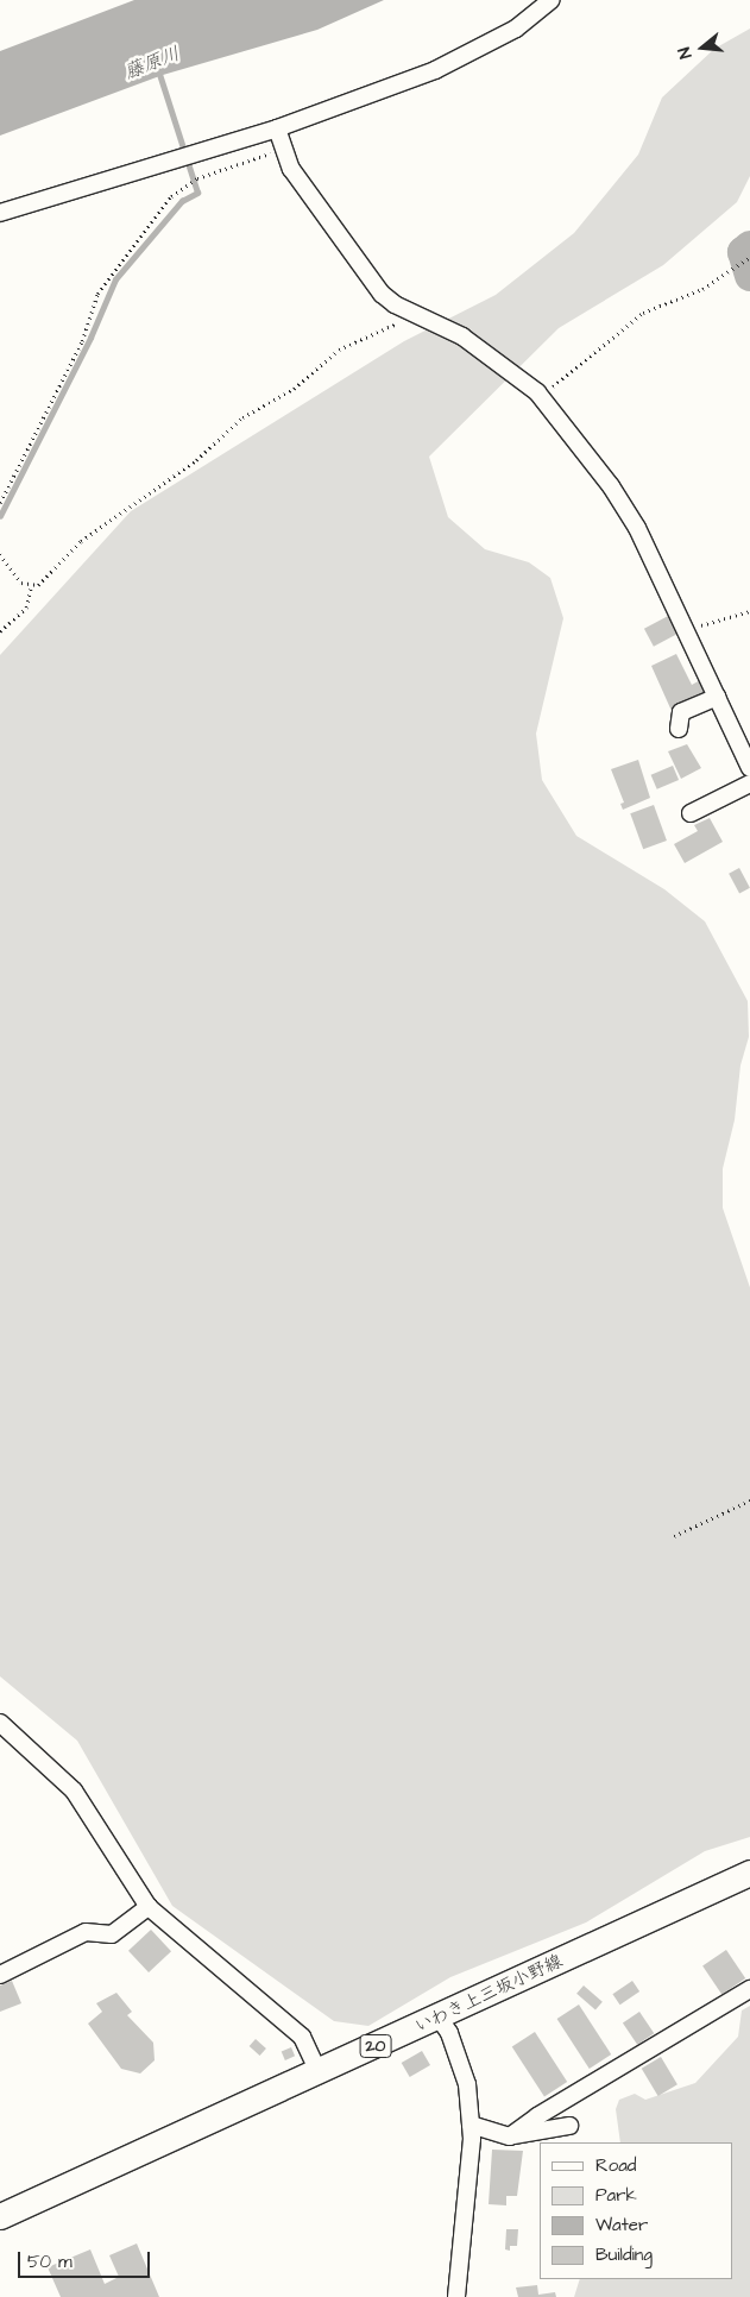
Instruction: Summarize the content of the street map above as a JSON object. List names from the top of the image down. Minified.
{"streets":{"main road":["いわき上三坂小野線","20"]},"water":["藤原川"],"legend":["Road","Park","Water","Building"],"scale_bar":"50 m","north":"left"}
